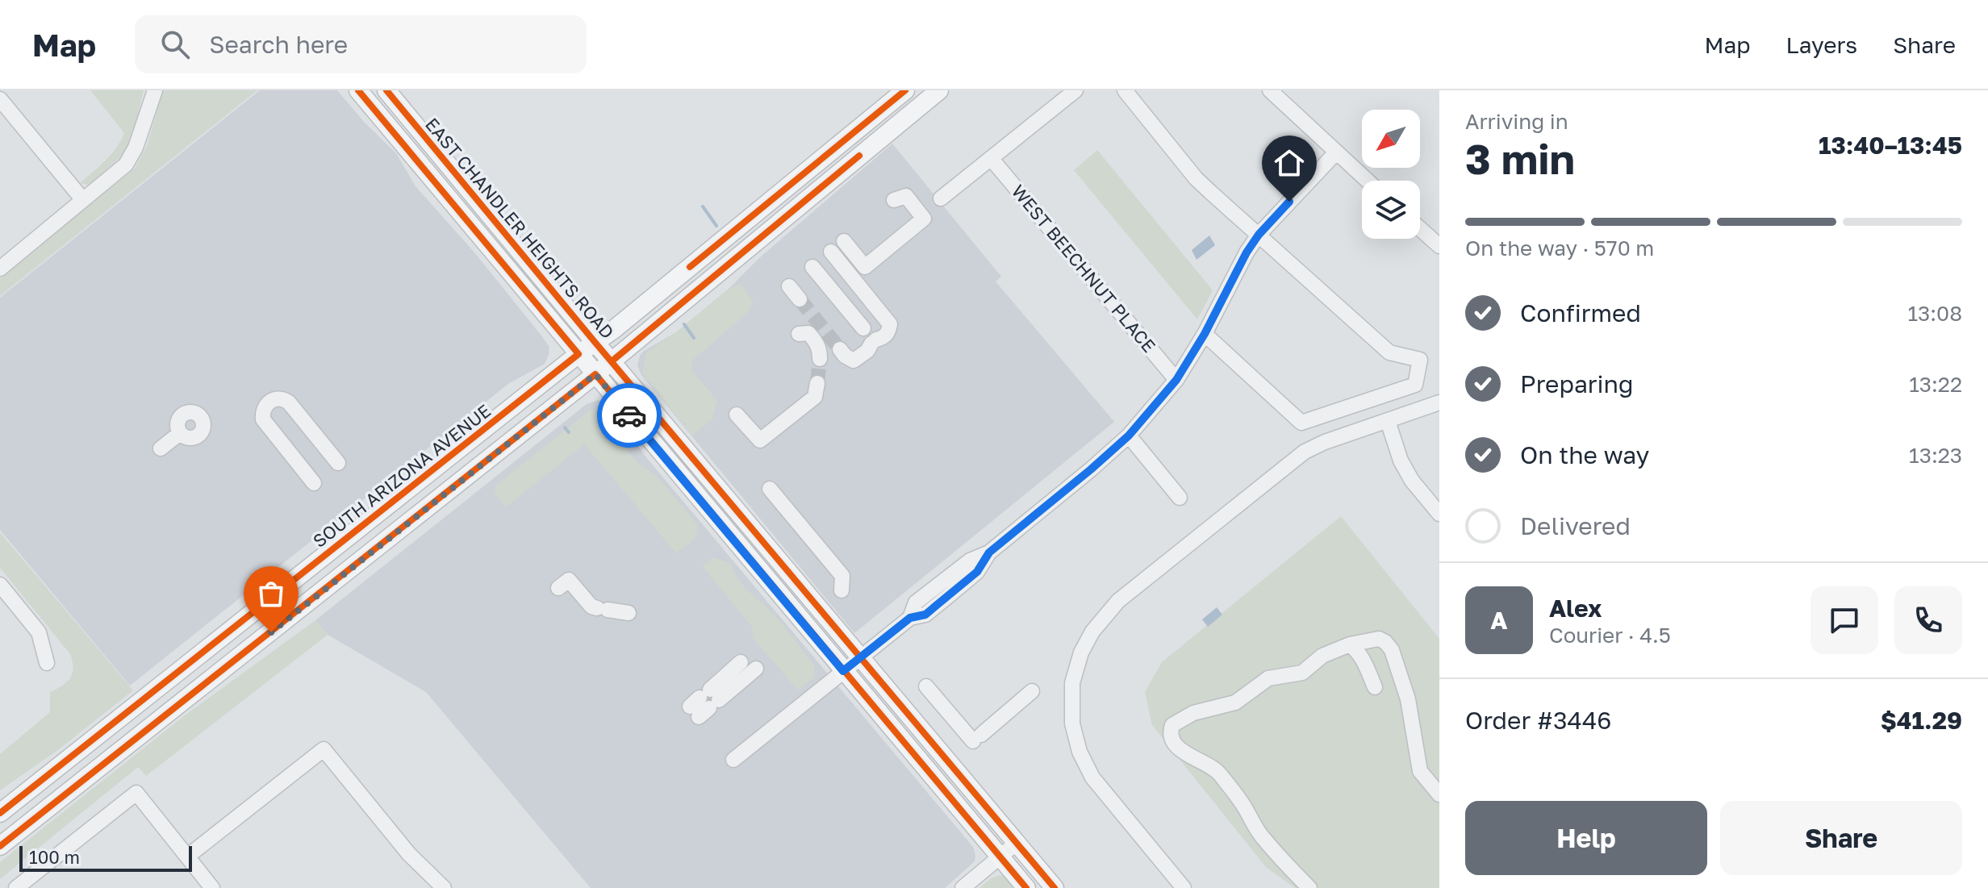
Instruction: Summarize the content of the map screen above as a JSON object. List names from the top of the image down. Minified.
{"streets":{"main road":["EAST CHANDLER HEIGHTS ROAD","SOUTH ARIZONA AVENUE"],"street":["WEST BEECHNUT PLACE"]},"crossings":[["EAST CHANDLER HEIGHTS ROAD","SOUTH ARIZONA AVENUE"]],"scale_bar":"100 m","north":"bottom left","page":{"header":"Map","search":"Search here","nav":["Map","Layers","Share"],"heading":["3 min","Arriving in","13:40–13:45"],"panel":["Alex","Courier · 4.5","Order #3446","$41.29"],"bar":"On the way · 570 m","list":[["Confirmed","13:08"],["Preparing","13:22"],["On the way","13:23"],"Delivered"],"round":"A","buttons":["Help","Share"],"scale":"100 m"}}
